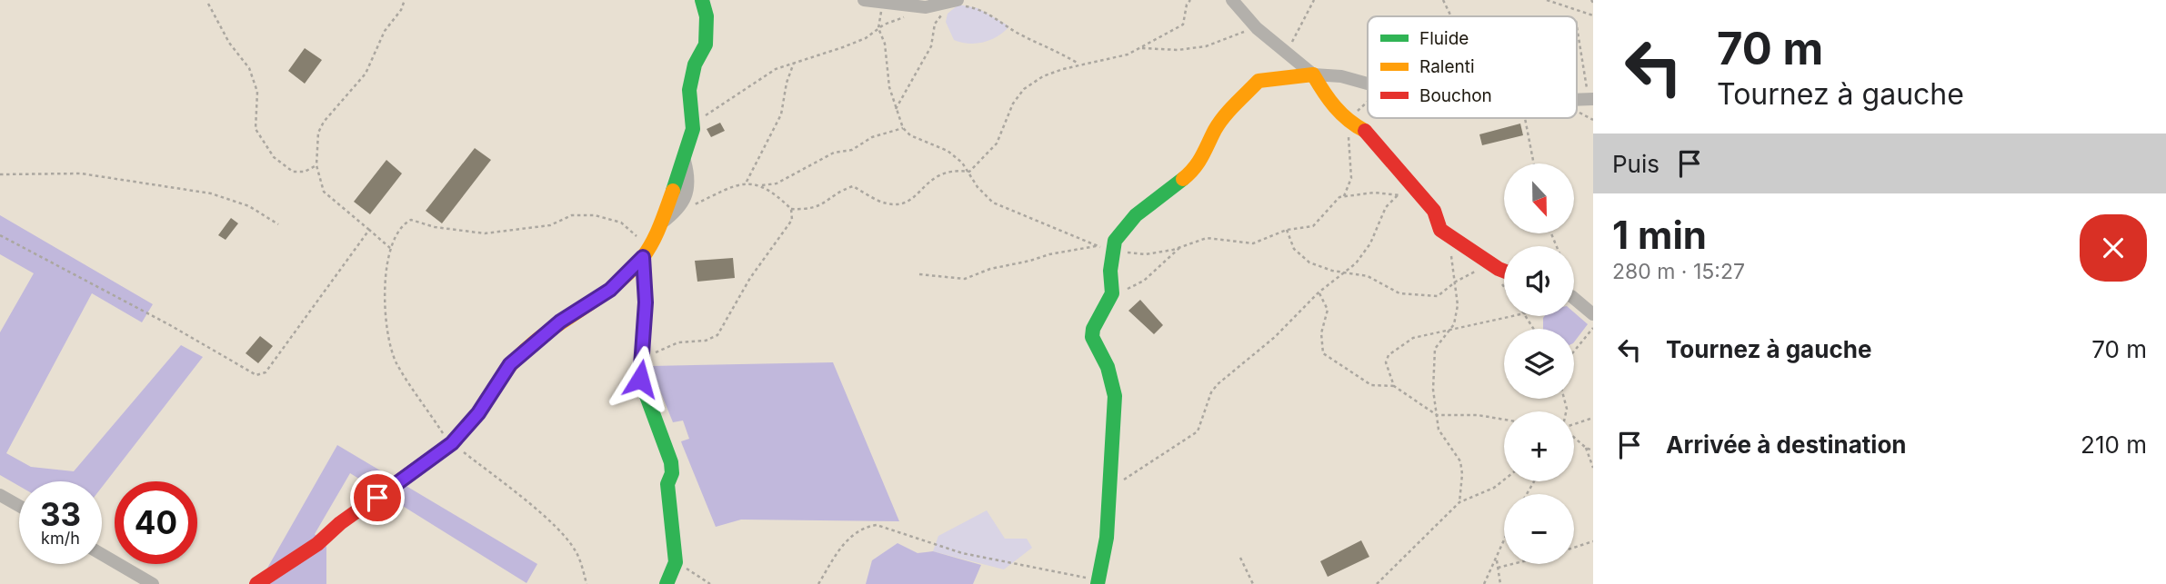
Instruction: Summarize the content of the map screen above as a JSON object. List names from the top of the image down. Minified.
{"legend":["Fluide","Ralenti","Bouchon"],"north":"bottom","page":{"turn":["70 m","Tournez à gauche"],"then":"Puis","map_buttons":["+","−"],"heading":["1 min","280 m · 15:27"],"list":[{"name":"Tournez à gauche","value":"70 m"},{"name":"Arrivée à destination","value":"210 m"}],"speed":"33 km/h","limit":"40"}}
